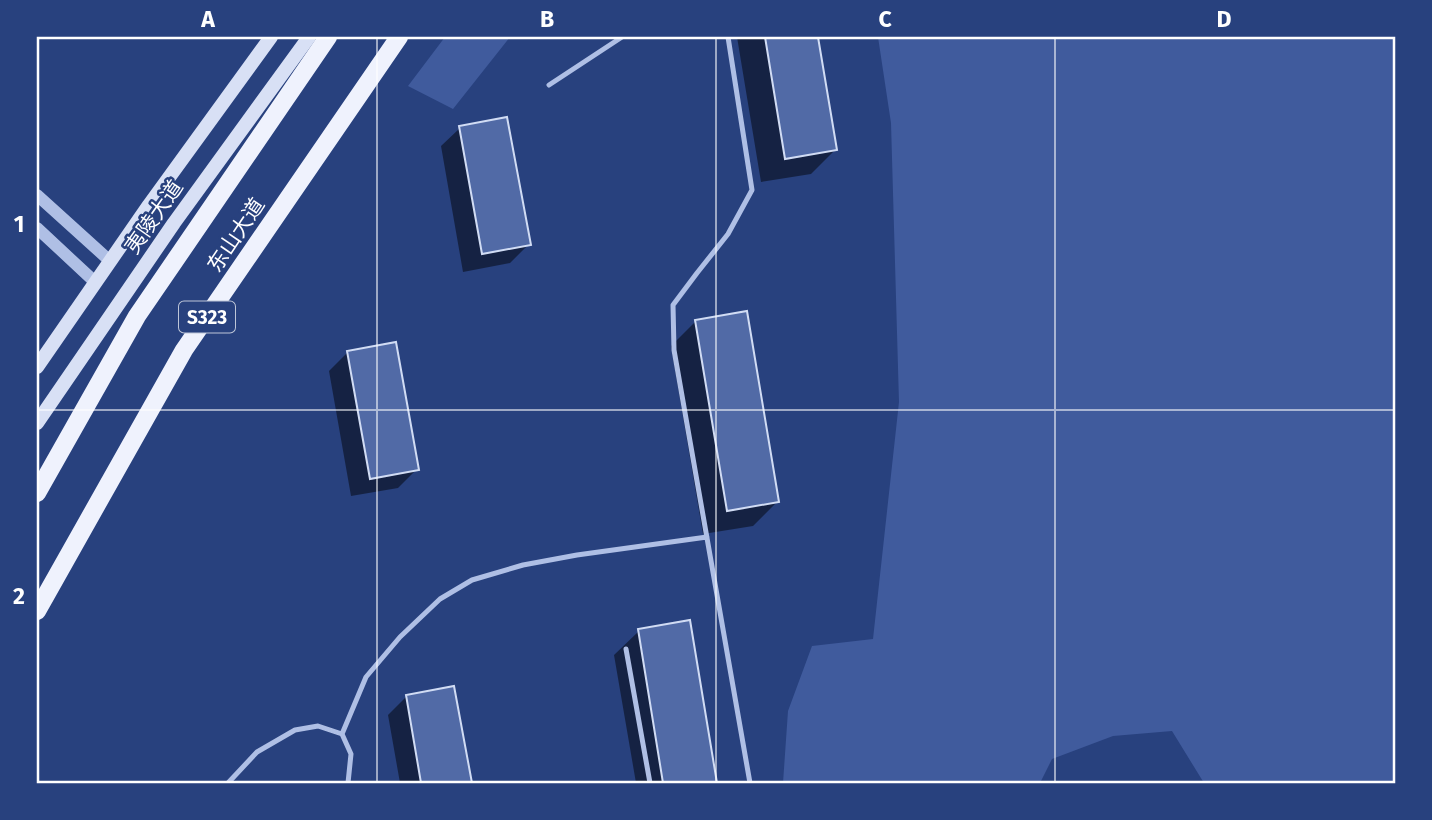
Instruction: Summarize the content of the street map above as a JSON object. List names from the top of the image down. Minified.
{"streets":{"main road":["夷陵大道","东山大道","S323"]},"grid":{"columns":["A","B","C","D"],"rows":["1","2"]}}
